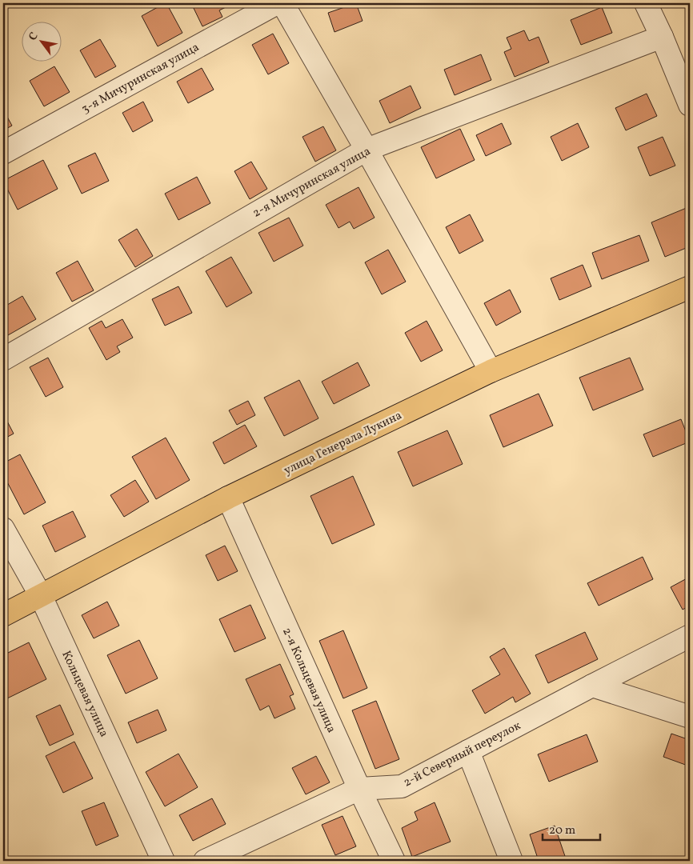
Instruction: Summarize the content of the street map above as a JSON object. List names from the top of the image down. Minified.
{"streets":{"main road":["улица Генерала Лукина"],"street":["3-я Мичуринская улица","2-я Мичуринская улица","2-я Кольцевая улица","Кольцевая улица","2-й Северный переулок"]},"crossings":[["улица Генерала Лукина","2-я Кольцевая улица"],["улица Генерала Лукина","Кольцевая улица"],["2-я Кольцевая улица","2-й Северный переулок"]],"scale_bar":"20 m","north":"top left"}
